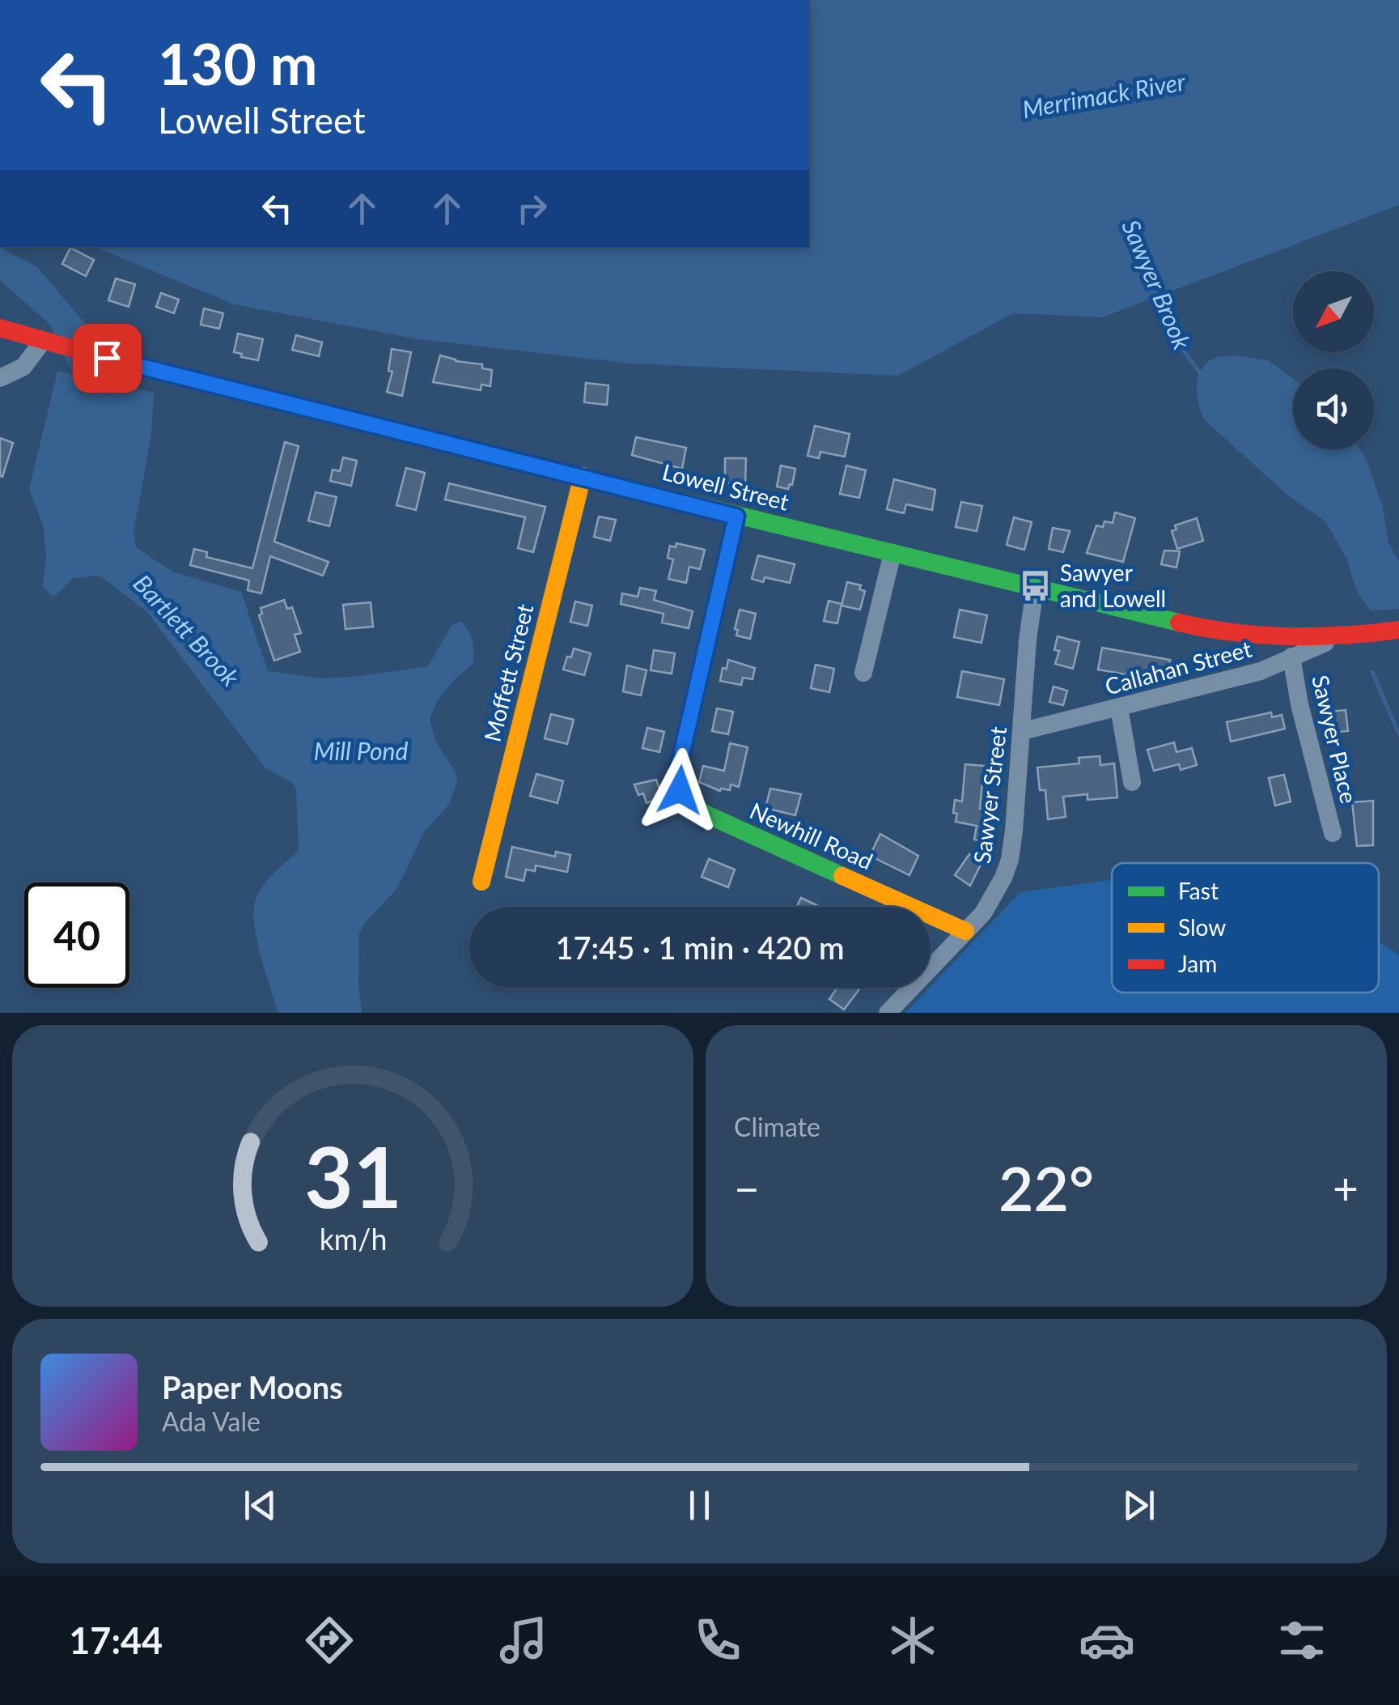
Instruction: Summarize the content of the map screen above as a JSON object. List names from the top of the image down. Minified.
{"streets":{"main road":["Lowell Street","Moffett Street","Newhill Road"],"street":["Callahan Street","Sawyer Place","Sawyer Street"]},"crossings":[["Lowell Street","Callahan Street"],["Lowell Street","Moffett Street"],["Lowell Street","Sawyer Street"],["Lowell Street","Newhill Road"],["Callahan Street","Sawyer Place"],["Callahan Street","Sawyer Street"],["Sawyer Street","Newhill Road"]],"water":["Merrimack River","Sawyer Brook","Bartlett Brook","Mill Pond"],"places":{"bus stop":["Sawyer and Lowell"]},"legend":["Fast","Slow","Jam"],"north":"bottom left","page":{"turn":["130 m","Lowell Street"],"limit":"40","trip":"17:45 · 1 min · 420 m","tile":"Climate","heat":["−","22°","+"],"song":["Paper Moons","Ada Vale"],"tabs":"17:44","gauge":["31","km/h"]}}
